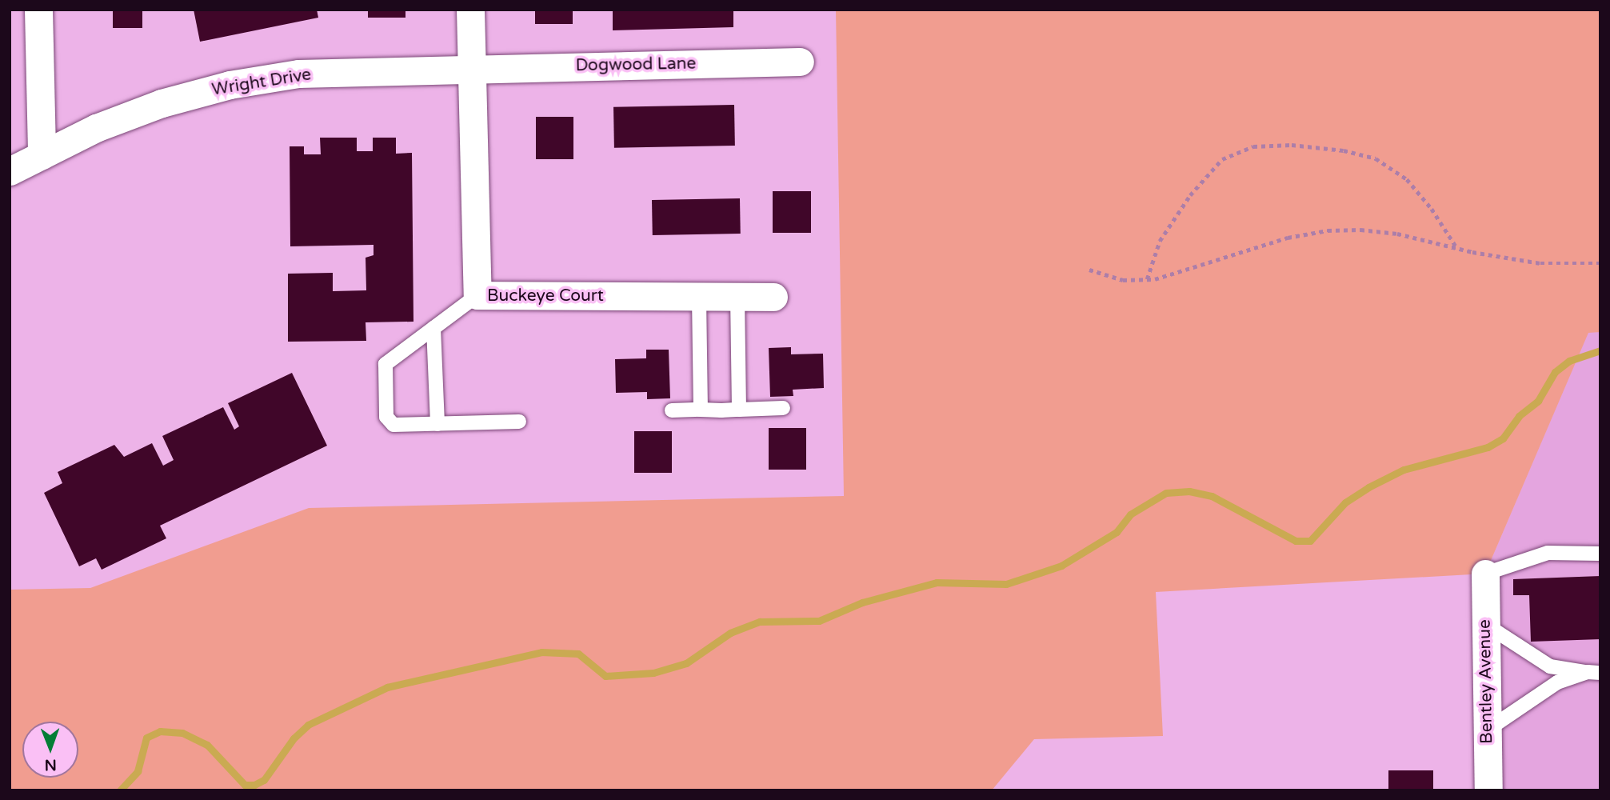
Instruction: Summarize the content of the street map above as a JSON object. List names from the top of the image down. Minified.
{"streets":{"street":["Dogwood Lane","Wright Drive","Buckeye Court","Bentley Avenue"]},"crossings":[["Dogwood Lane","Wright Drive"],["Dogwood Lane","Buckeye Court"],["Wright Drive","Buckeye Court"]],"north":"bottom"}
